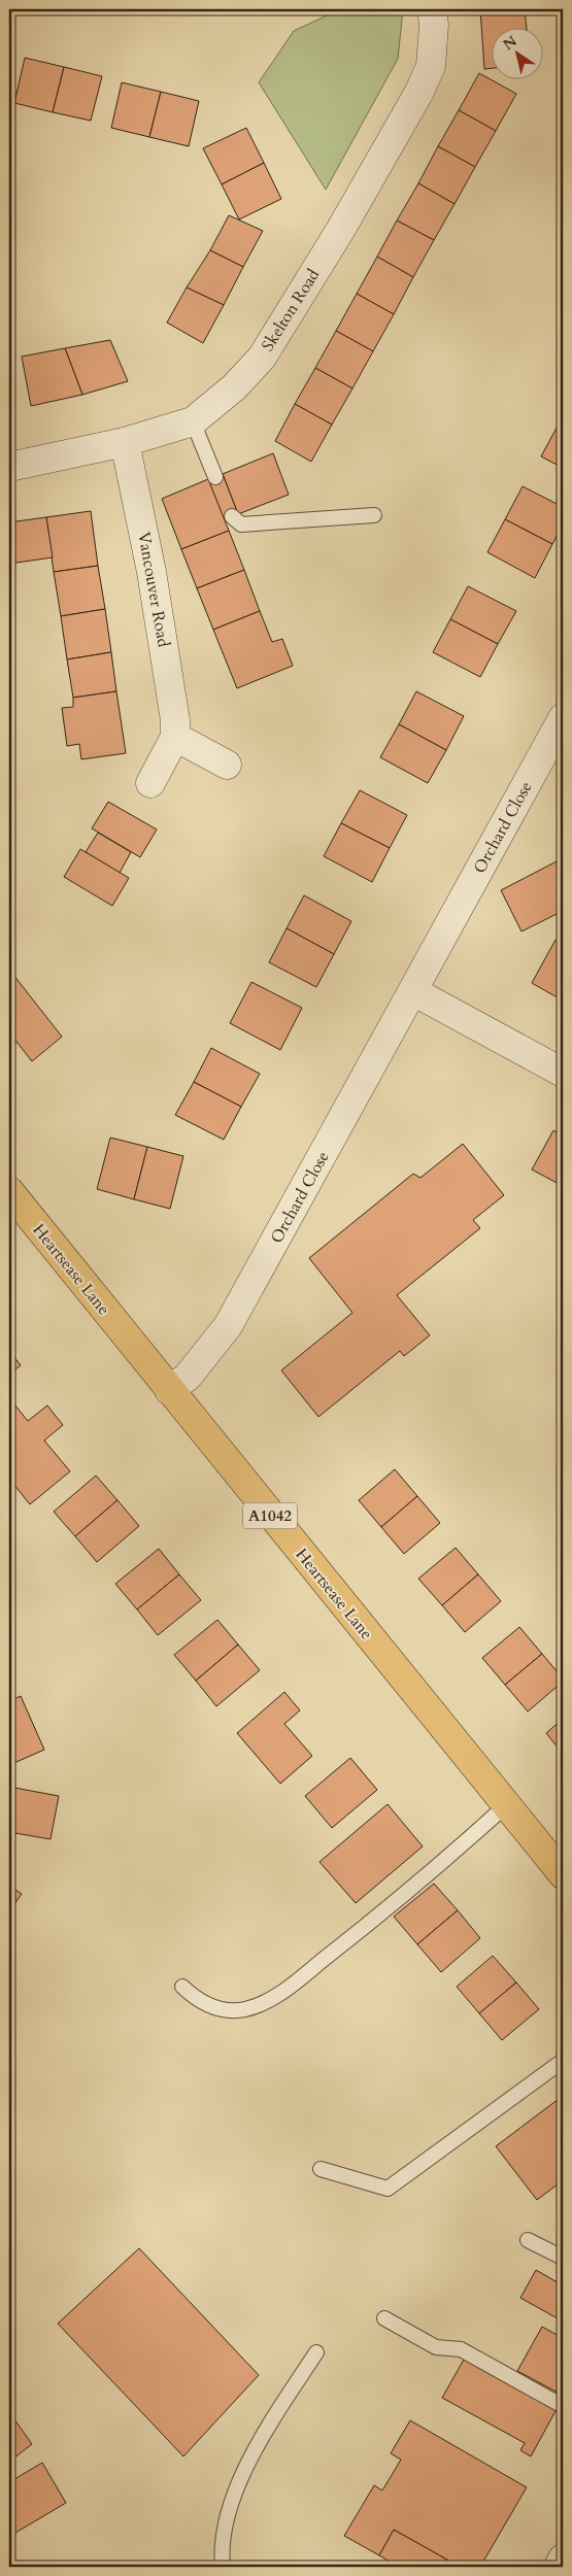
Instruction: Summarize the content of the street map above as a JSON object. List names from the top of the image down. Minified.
{"streets":{"highway":["Heartsease Lane","A1042"],"street":["Skelton Road","Vancouver Road","Orchard Close"]},"crossings":[["Skelton Road","Vancouver Road"],["Orchard Close","Heartsease Lane"]],"north":"top left"}
